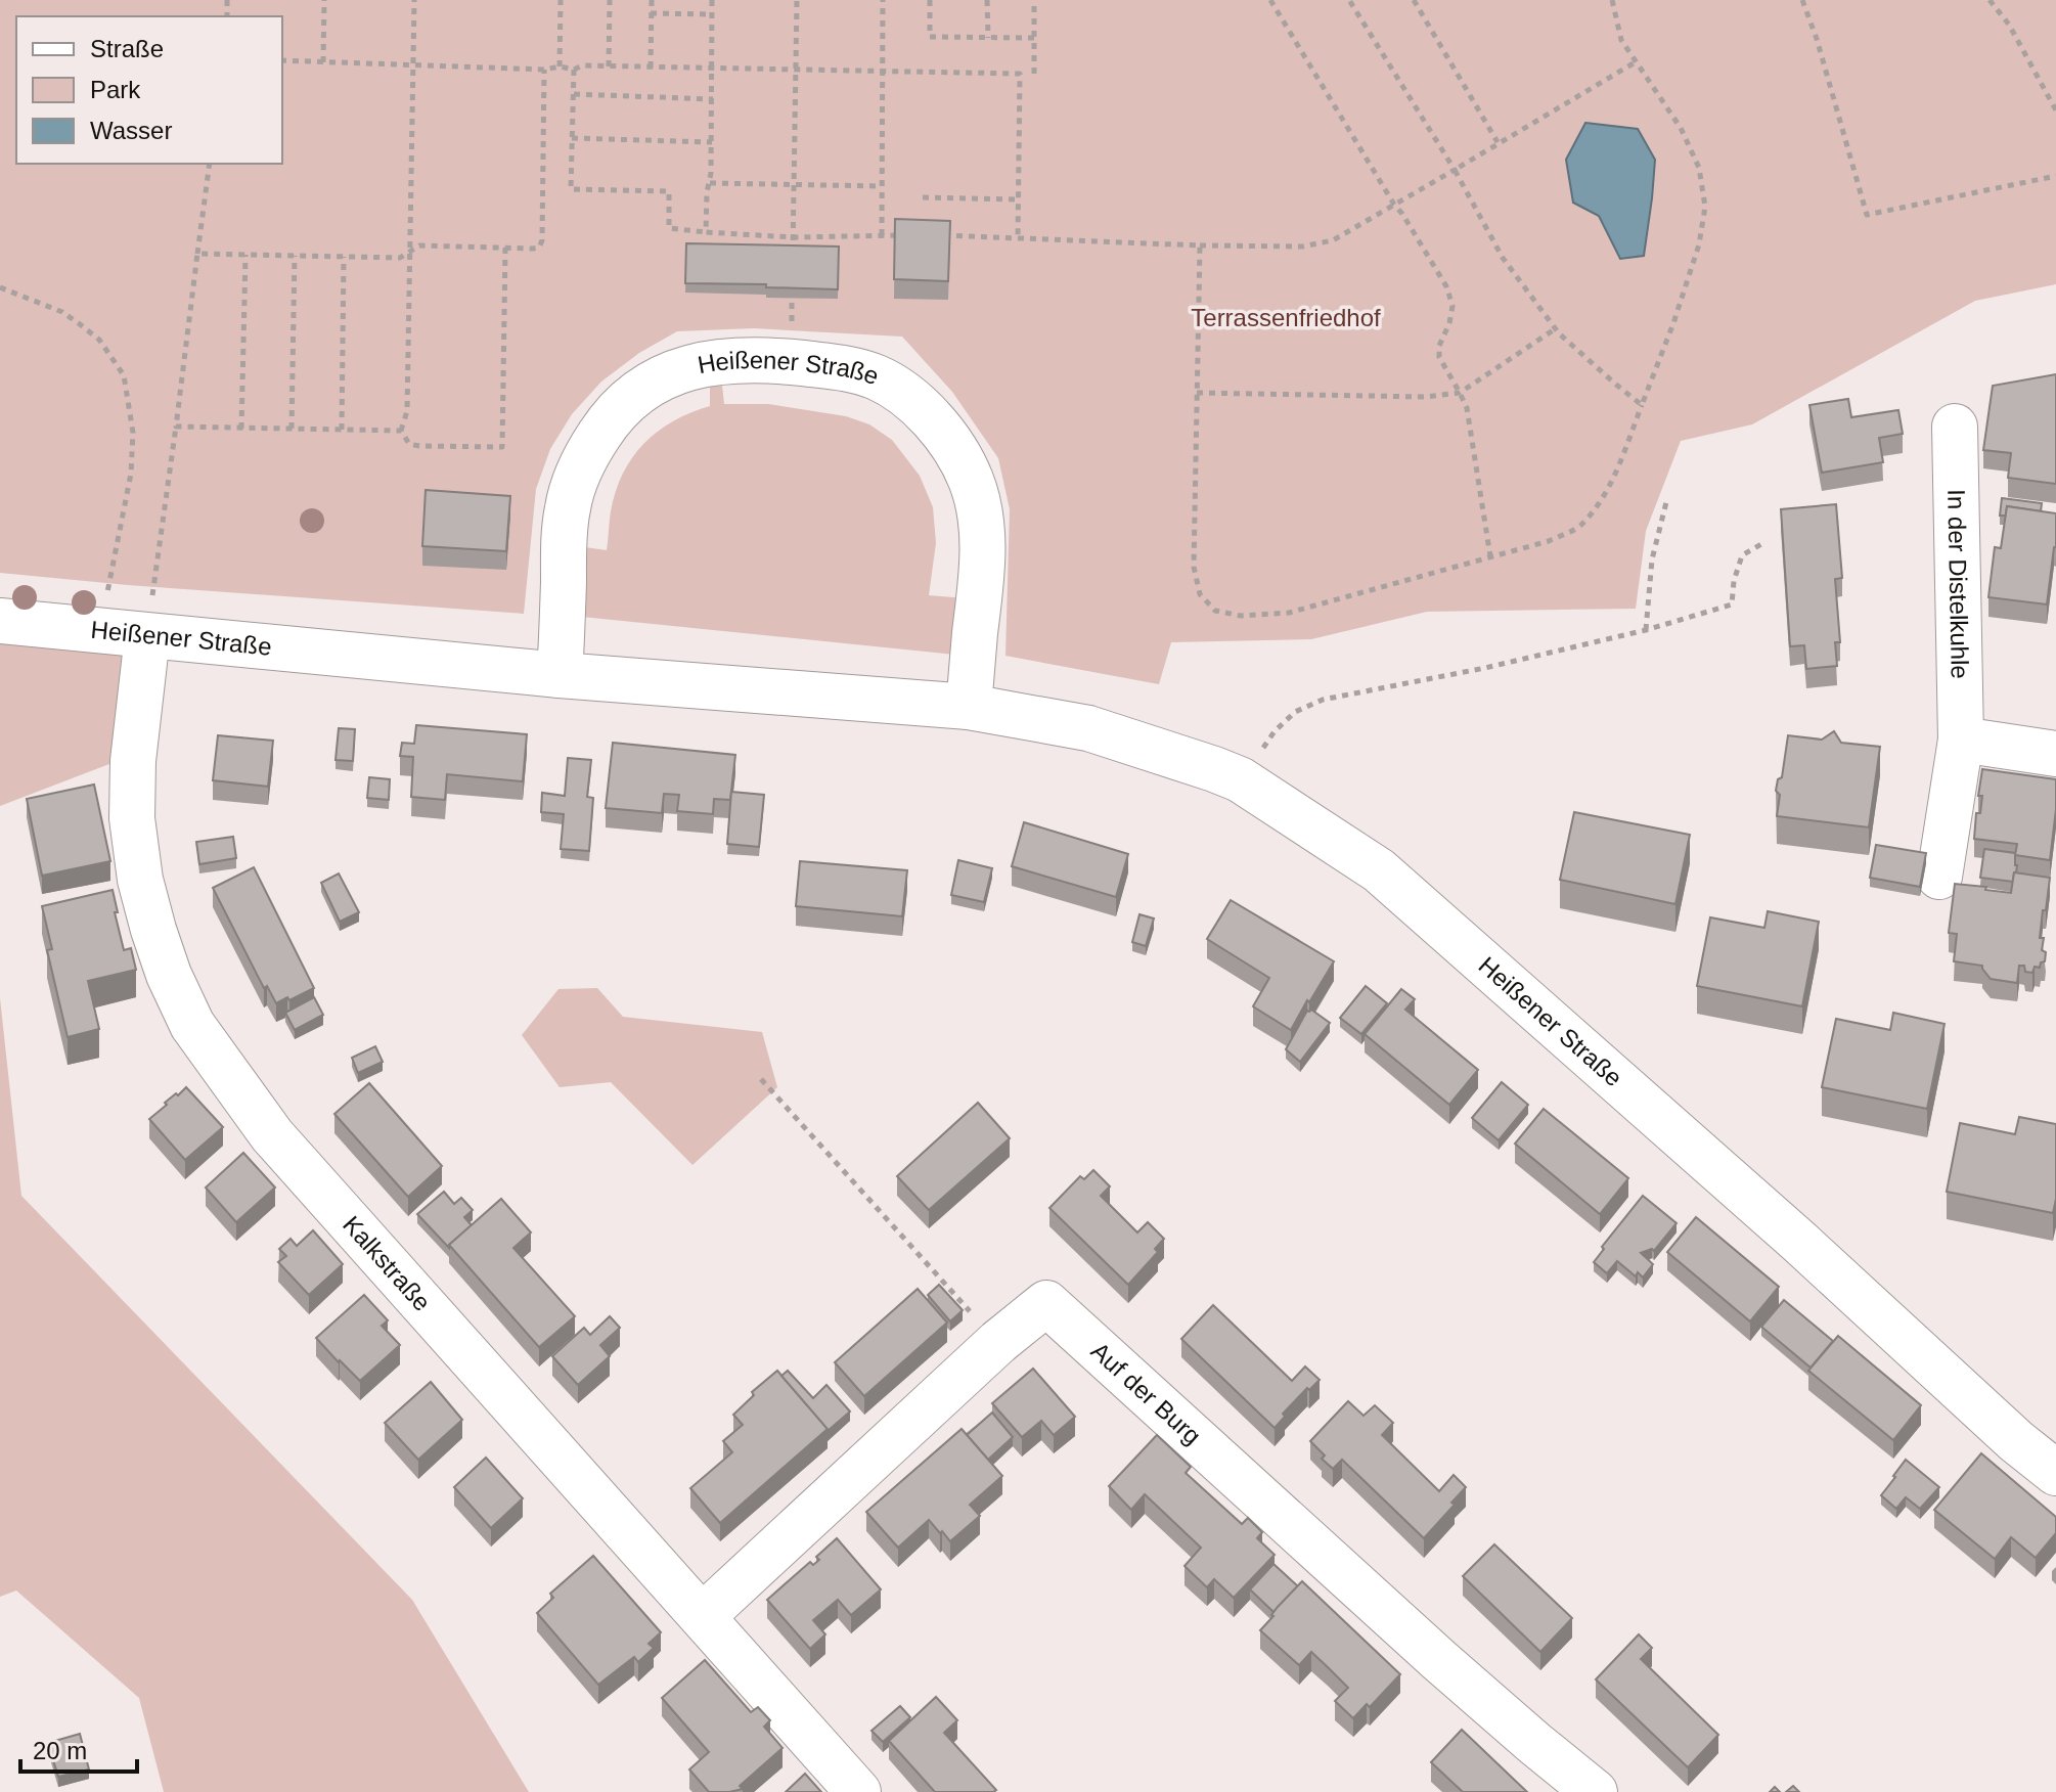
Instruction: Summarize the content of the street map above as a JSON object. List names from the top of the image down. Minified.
{"streets":{"street":["Heißener Straße","In der Distelkuhle","Kalkstraße","Auf der Burg"]},"crossings":[["Heißener Straße","Kalkstraße"],["Kalkstraße","Auf der Burg"]],"parks":["Terrassenfriedhof"],"legend":["Straße","Park","Wasser"],"scale_bar":"20 m"}
